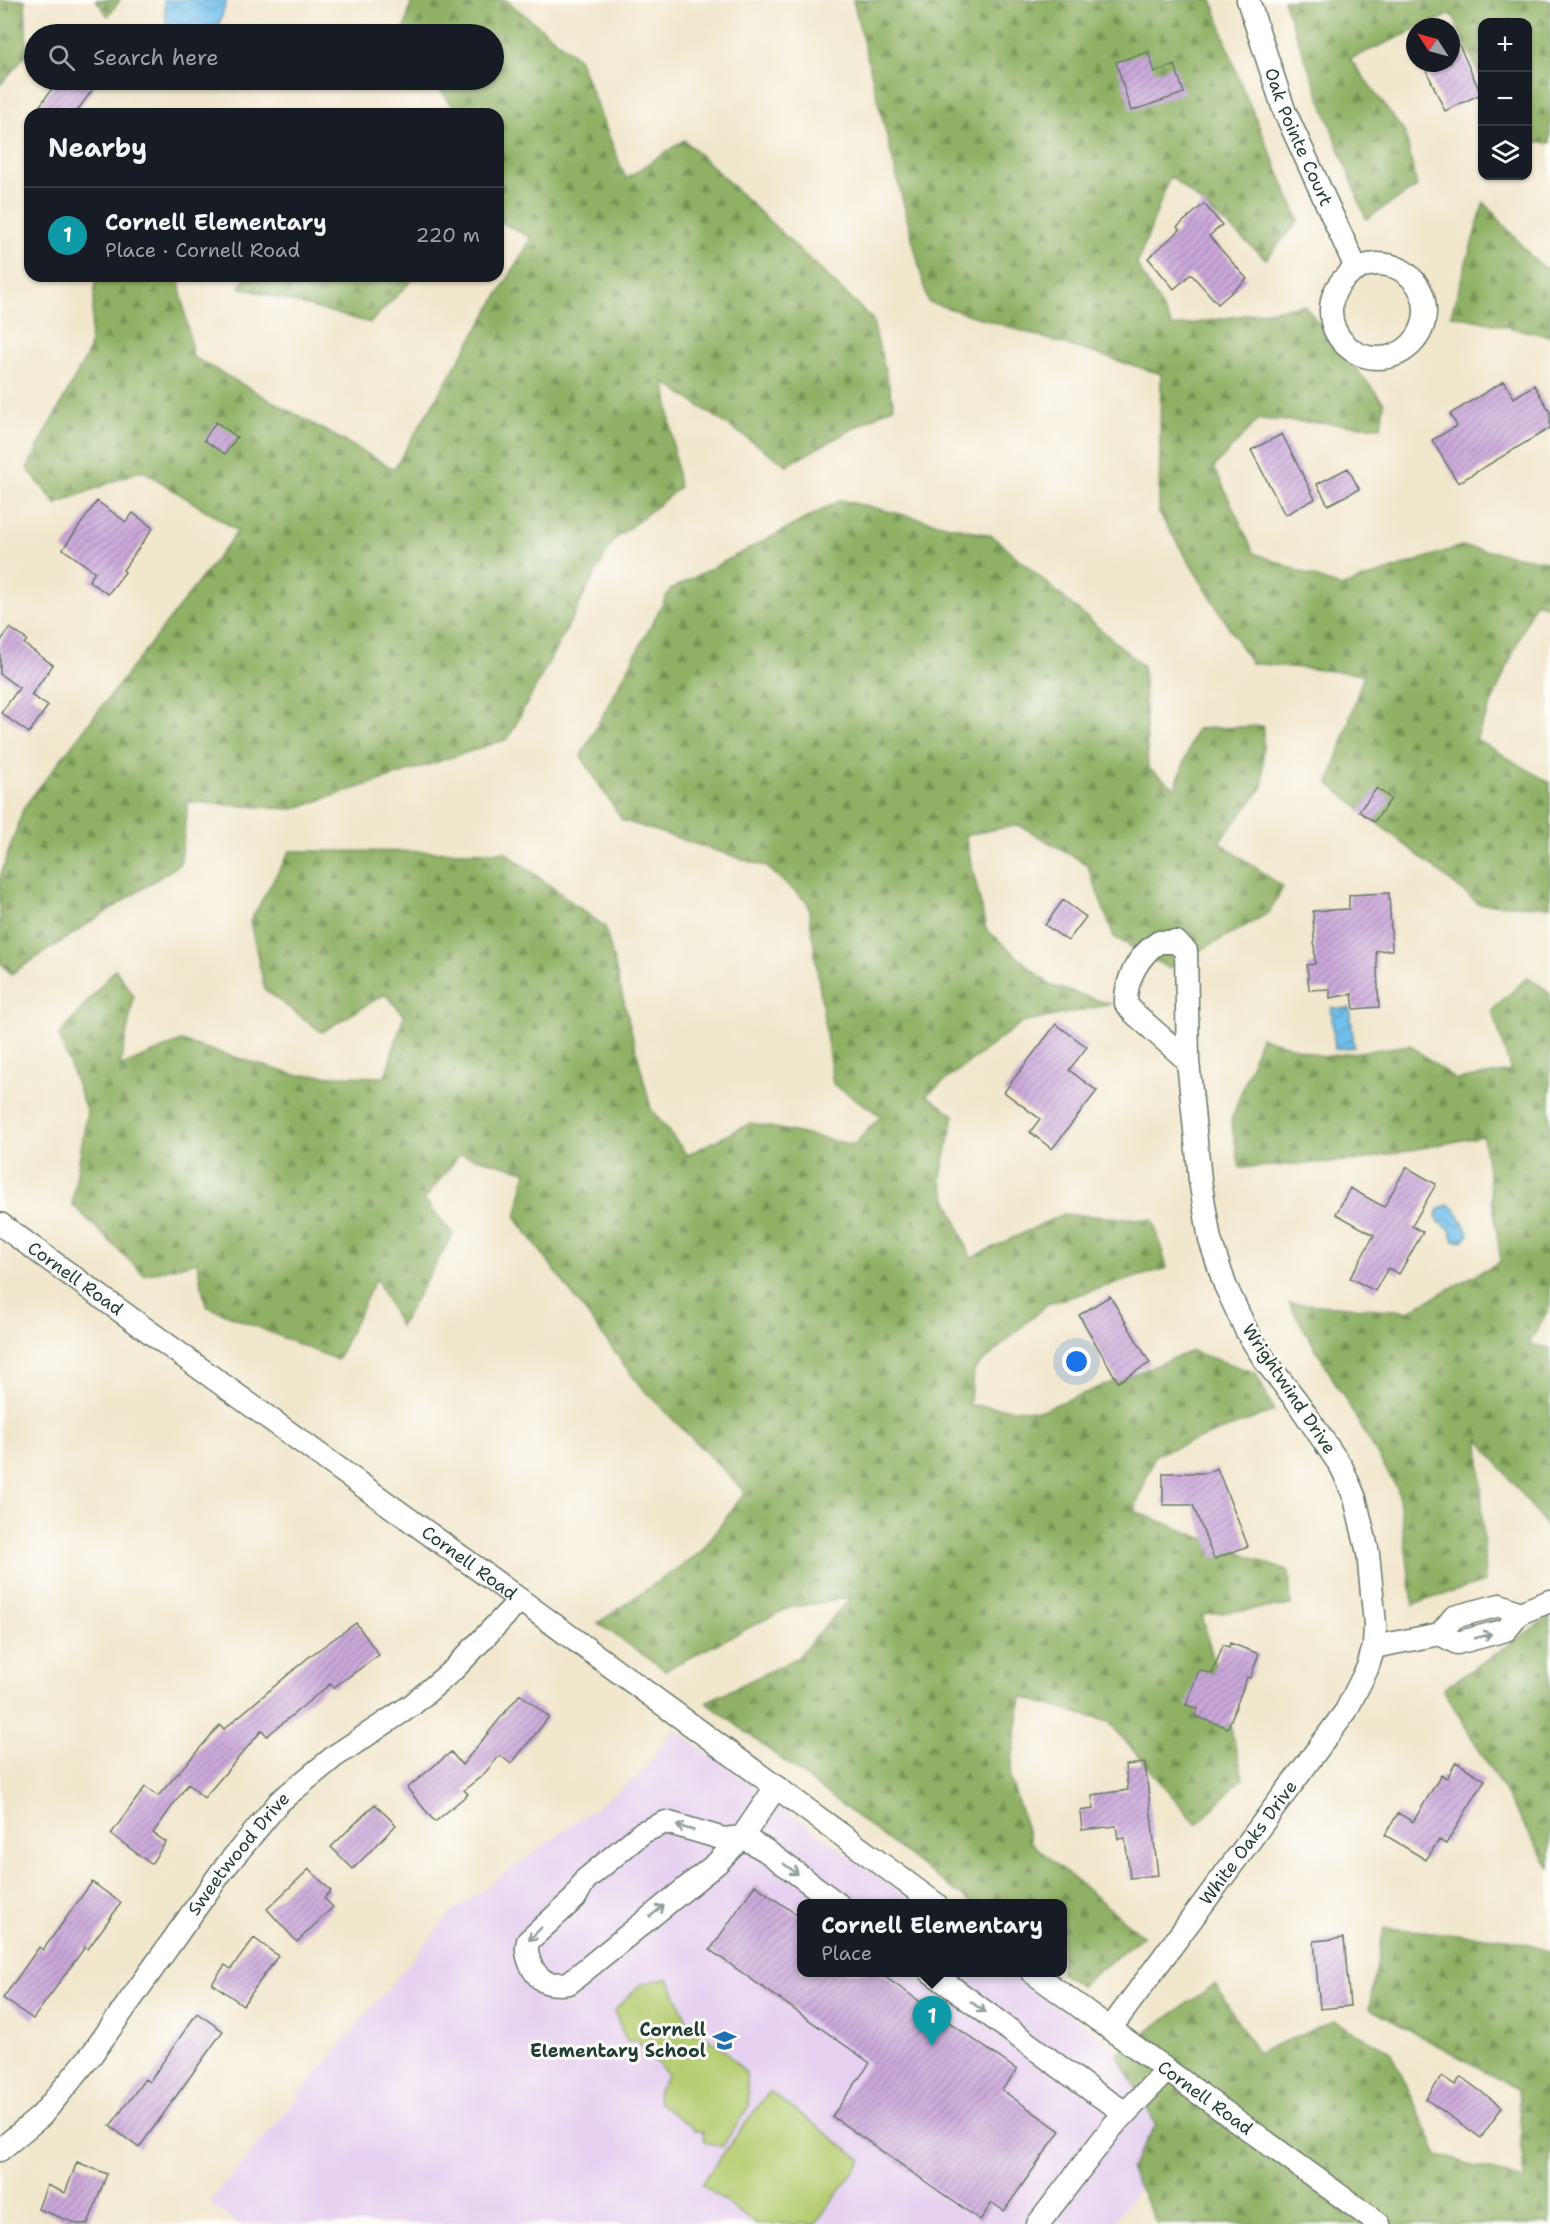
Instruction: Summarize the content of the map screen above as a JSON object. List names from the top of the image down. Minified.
{"streets":{"street":["Oak Pointe Court","Cornell Road","Wrightwind Drive","White Oaks Drive","Sweetwood Drive"]},"crossings":[["Cornell Road","White Oaks Drive"],["Cornell Road","Sweetwood Drive"],["Wrightwind Drive","White Oaks Drive"]],"places":{"school or university":["Cornell Elementary School"]},"north":"top left","page":{"map_buttons":["+","−"],"search":"Search here","heading":"Nearby","list":[{"mark":"1","name":"Cornell Elementary","note":"Place · Cornell Road","value":"220 m"}],"popup":["Cornell Elementary","Place"],"pins":"1"}}
